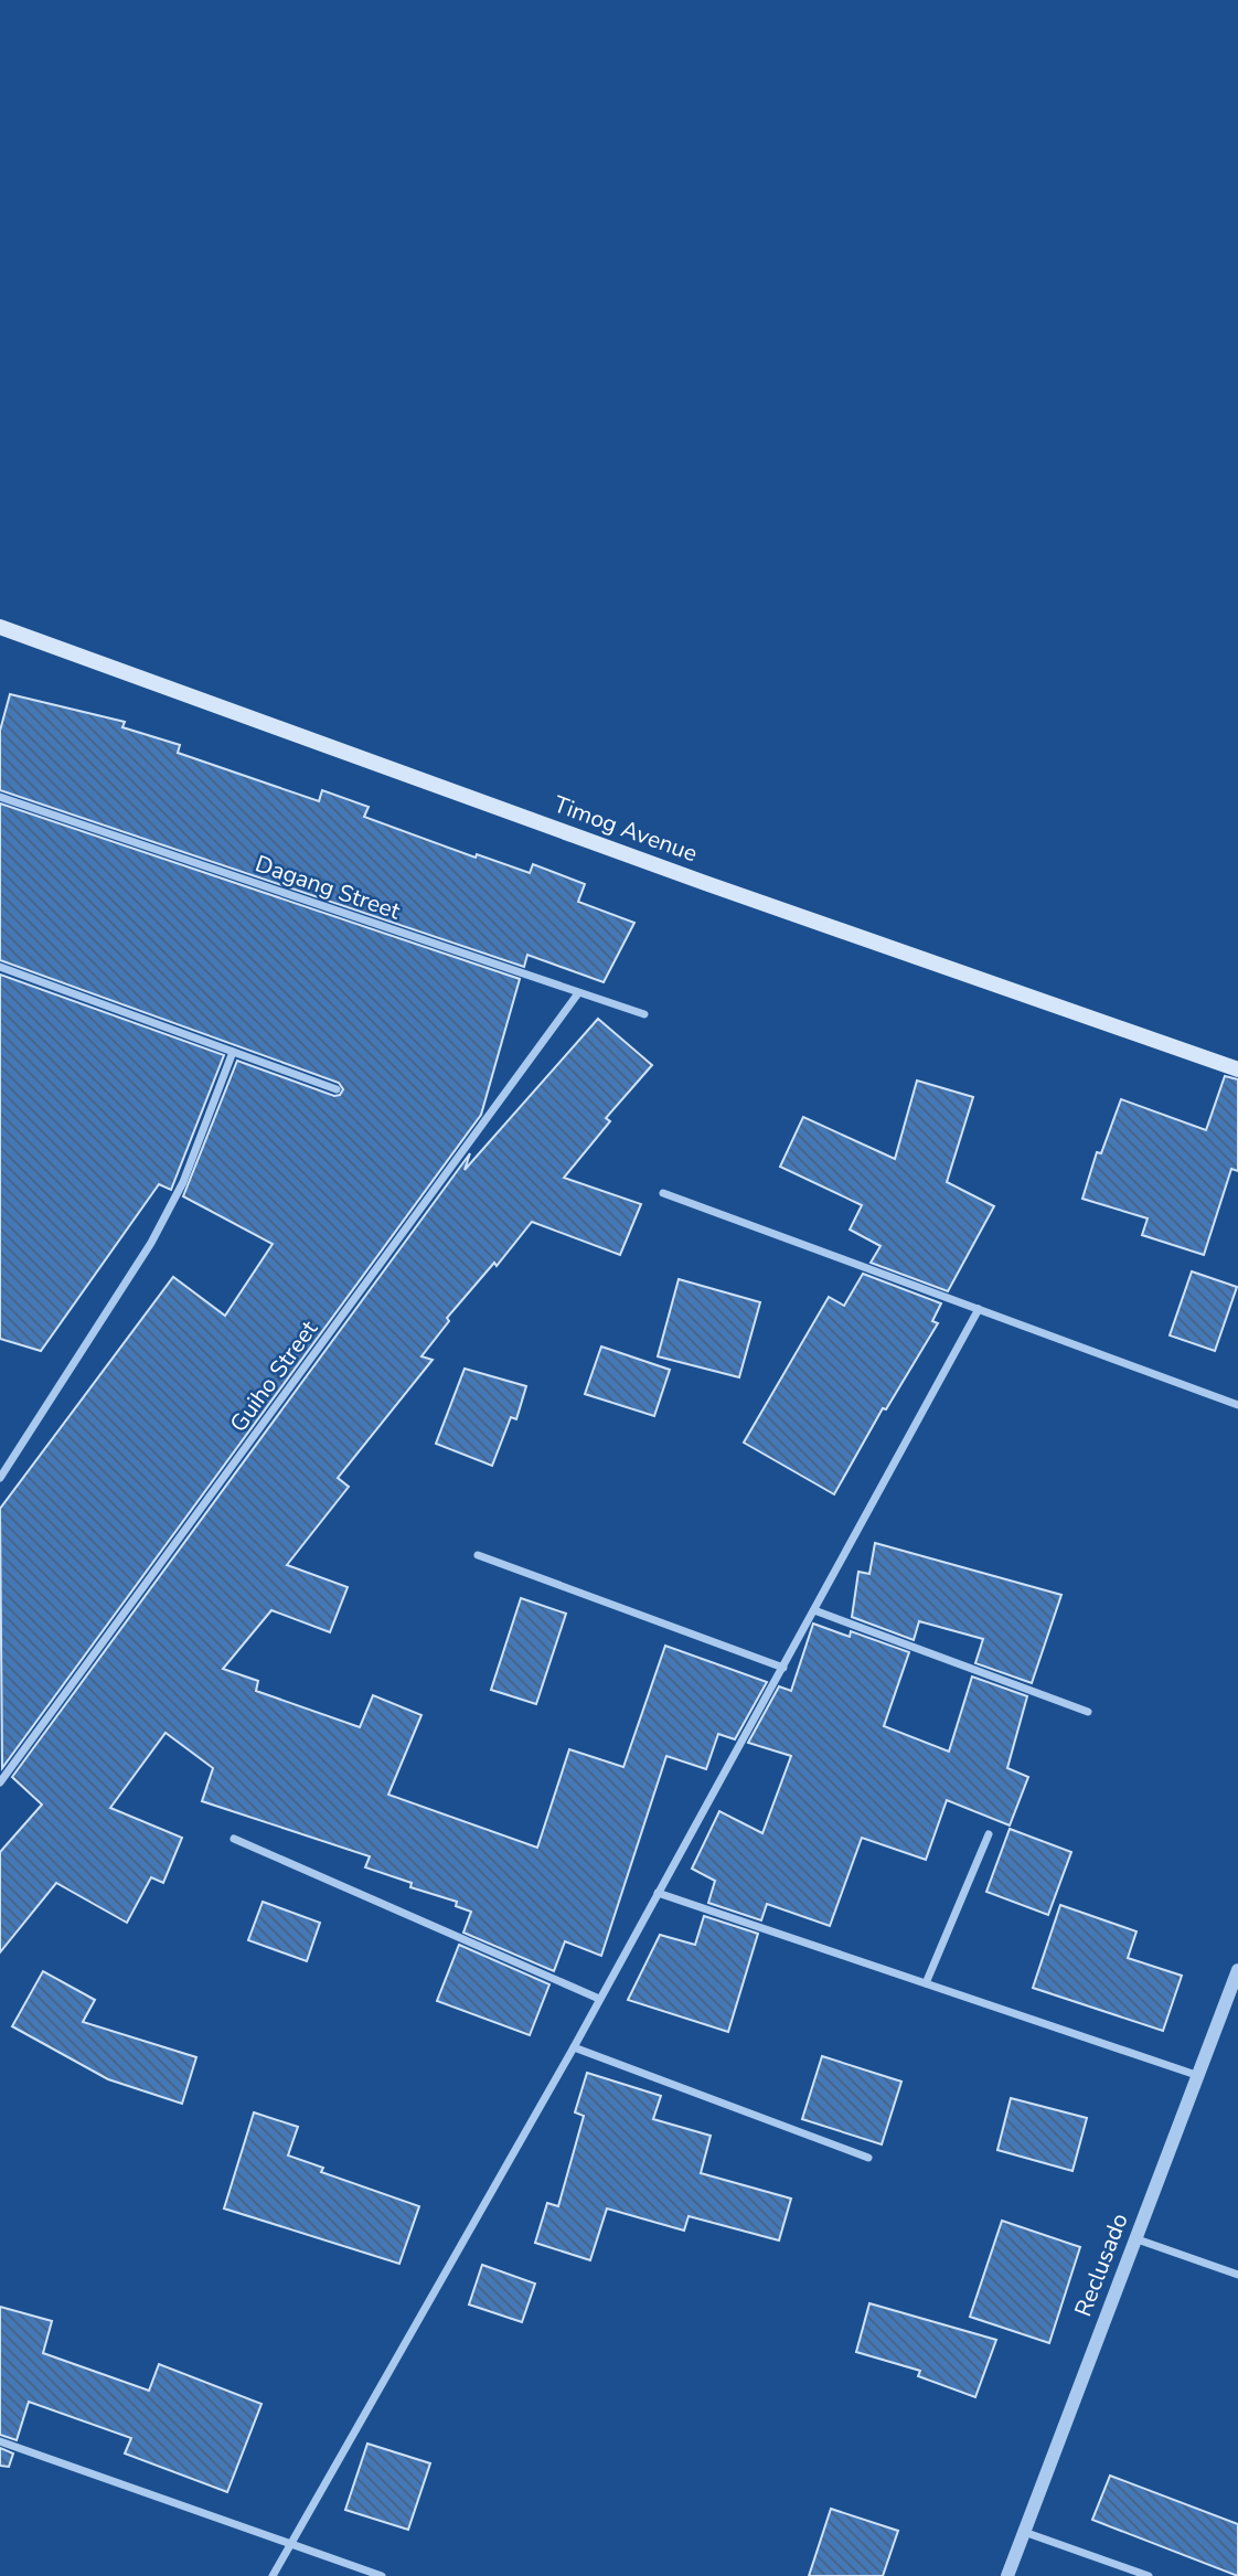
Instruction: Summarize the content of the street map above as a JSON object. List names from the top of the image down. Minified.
{"streets":{"main road":["Timog Avenue"],"street":["Dagang Street","Guiho Street","Reclusado"]},"crossings":[["Dagang Street","Guiho Street"]]}
